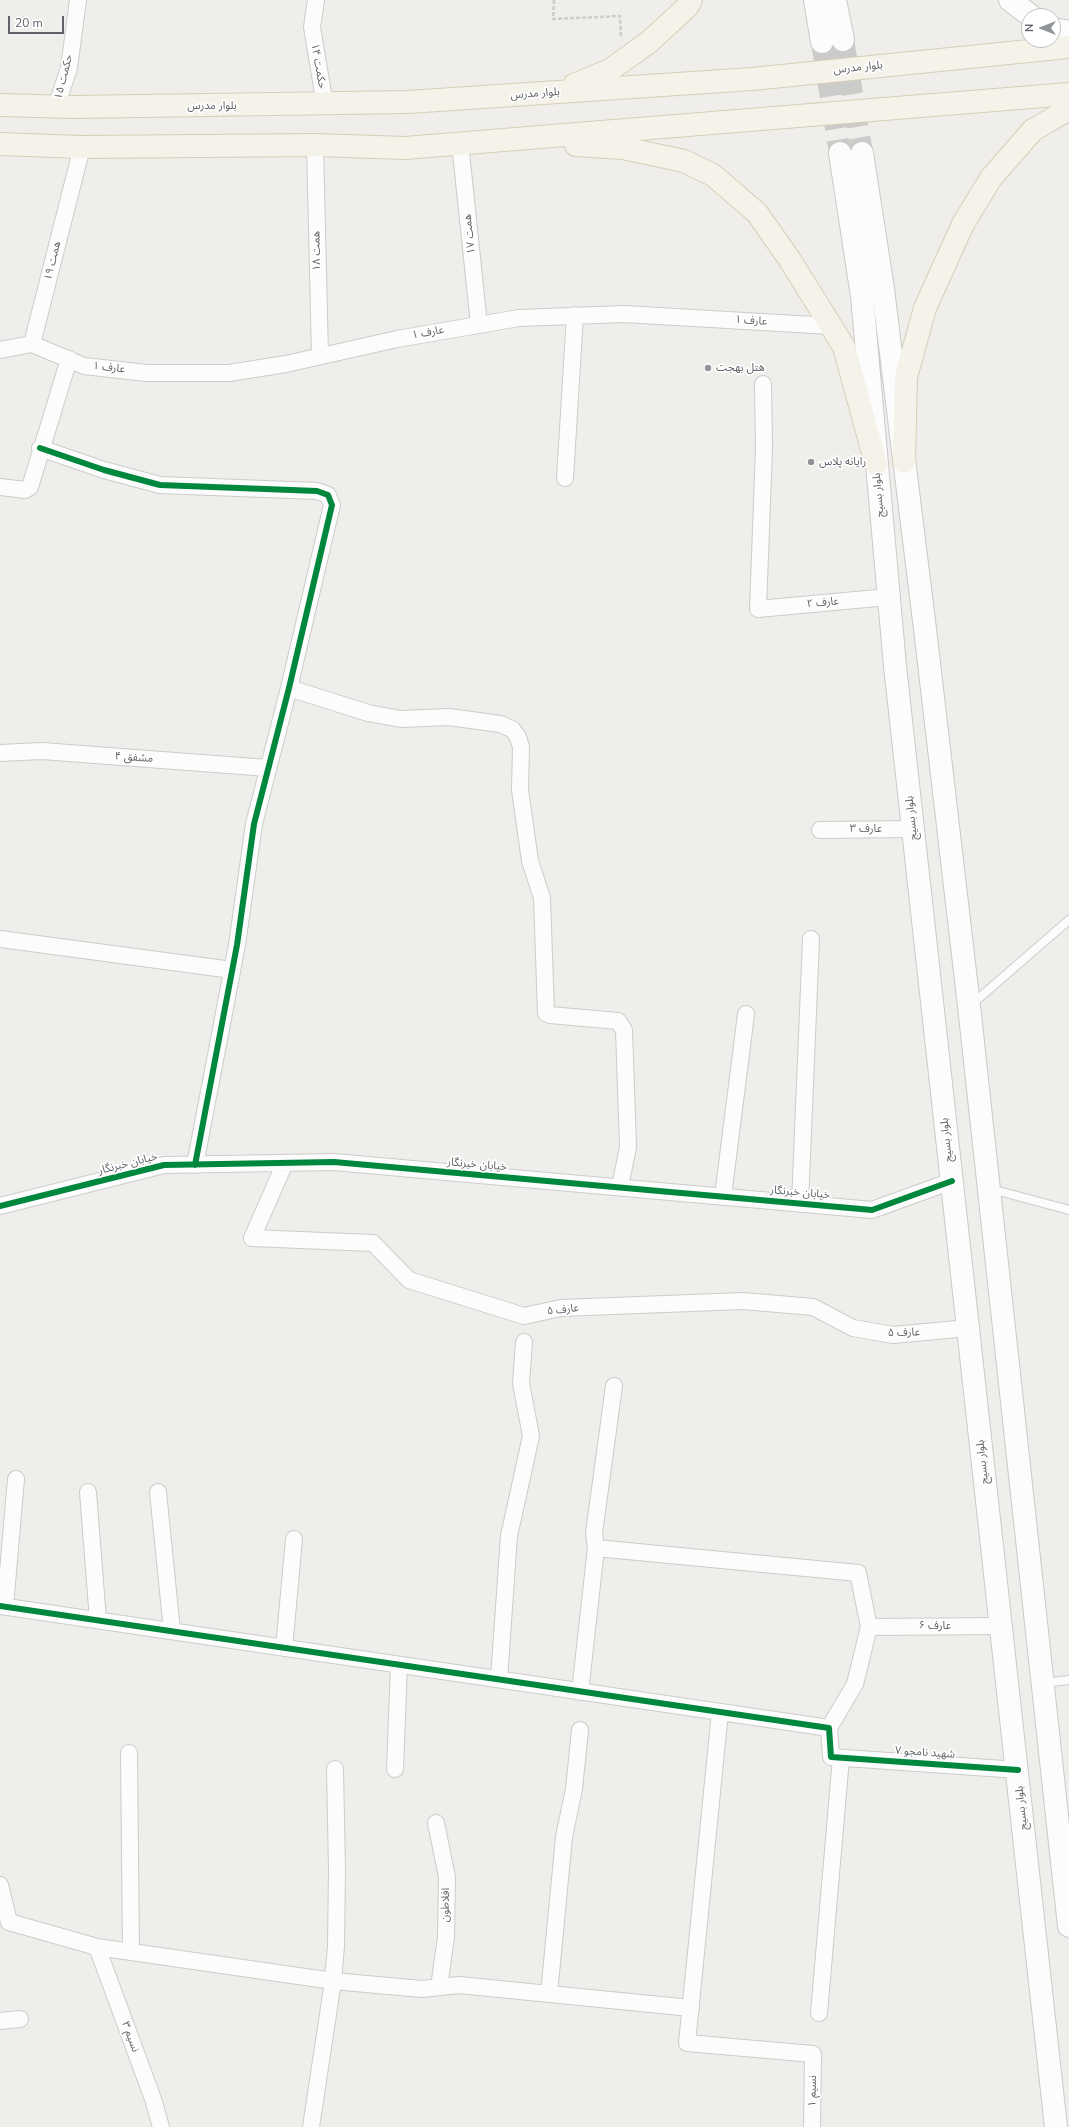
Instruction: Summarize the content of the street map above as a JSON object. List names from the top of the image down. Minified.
{"streets":{"main road":["بلوار مدرس","بلوار بسیج"],"street":["حکمت ۱۴","حکمت ۱۵","همت ۱۷","همت ۱۸","همت ۱۹","عارف ۱","عارف ۲","مشفق ۴","عارف ۳","خیابان خبرنگار","عارف ۵","عارف ۶","شهید نامجو ۷","افلاطون","نسیم ۳","نسیم ۱"]},"crossings":[["حکمت ۱۴","بلوار مدرس"],["بلوار مدرس","حکمت ۱۵"],["همت ۱۷","عارف ۱"],["همت ۱۸","عارف ۱"],["همت ۱۹","عارف ۱"],["بلوار بسیج","عارف ۲"],["بلوار بسیج","عارف ۳"],["بلوار بسیج","خیابان خبرنگار"],["بلوار بسیج","عارف ۵"],["بلوار بسیج","عارف ۶"],["بلوار بسیج","شهید نامجو ۷"],["خیابان خبرنگار","عارف ۵"]],"places":["هتل بهجت","رایانه پلاس"],"scale_bar":"20 m","north":"left"}
